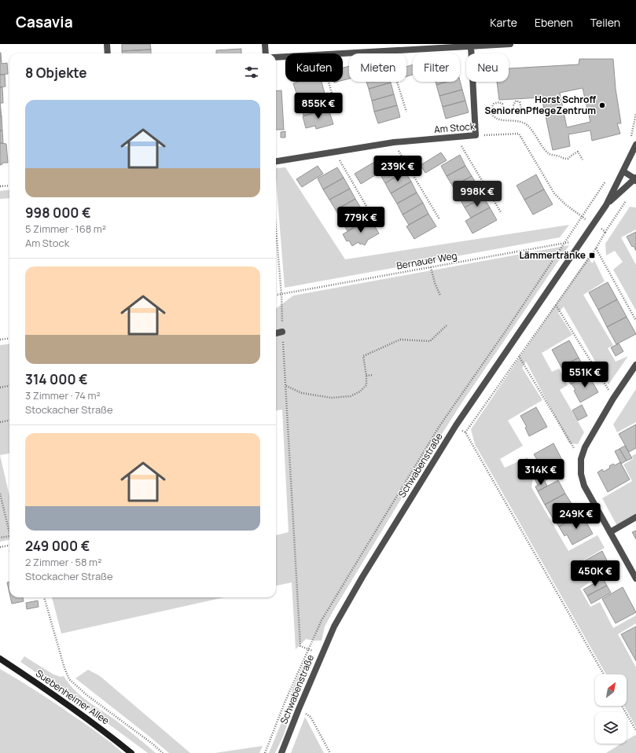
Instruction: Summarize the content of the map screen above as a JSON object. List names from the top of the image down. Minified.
{"streets":{"main road":["Suebenheimer Allee"],"street":["Am Stock","Schwabenstraße"],"path":["Bernauer Weg"]},"crossings":[["Am Stock","Schwabenstraße"],["Bernauer Weg","Schwabenstraße"]],"places":{"other":["Horst Schroff SeniorenPflegeZentrum"],"transit":["Lämmertränke"]},"north":"top right","page":{"header":"Casavia","nav":["Karte","Ebenen","Teilen"],"chip":["Kaufen","Mieten","Filter","Neu"],"heading":"8 Objekte","list":[{"name":"998 000 €","note":"5 Zimmer · 168 m² · Am Stock"},{"name":"314 000 €","note":"3 Zimmer · 74 m² · Stockacher Straße"},{"name":"249 000 €","note":"2 Zimmer · 58 m² · Stockacher Straße"}],"price":["855K €","239K €","998K €","779K €","551K €","314K €","249K €","450K €"]}}
